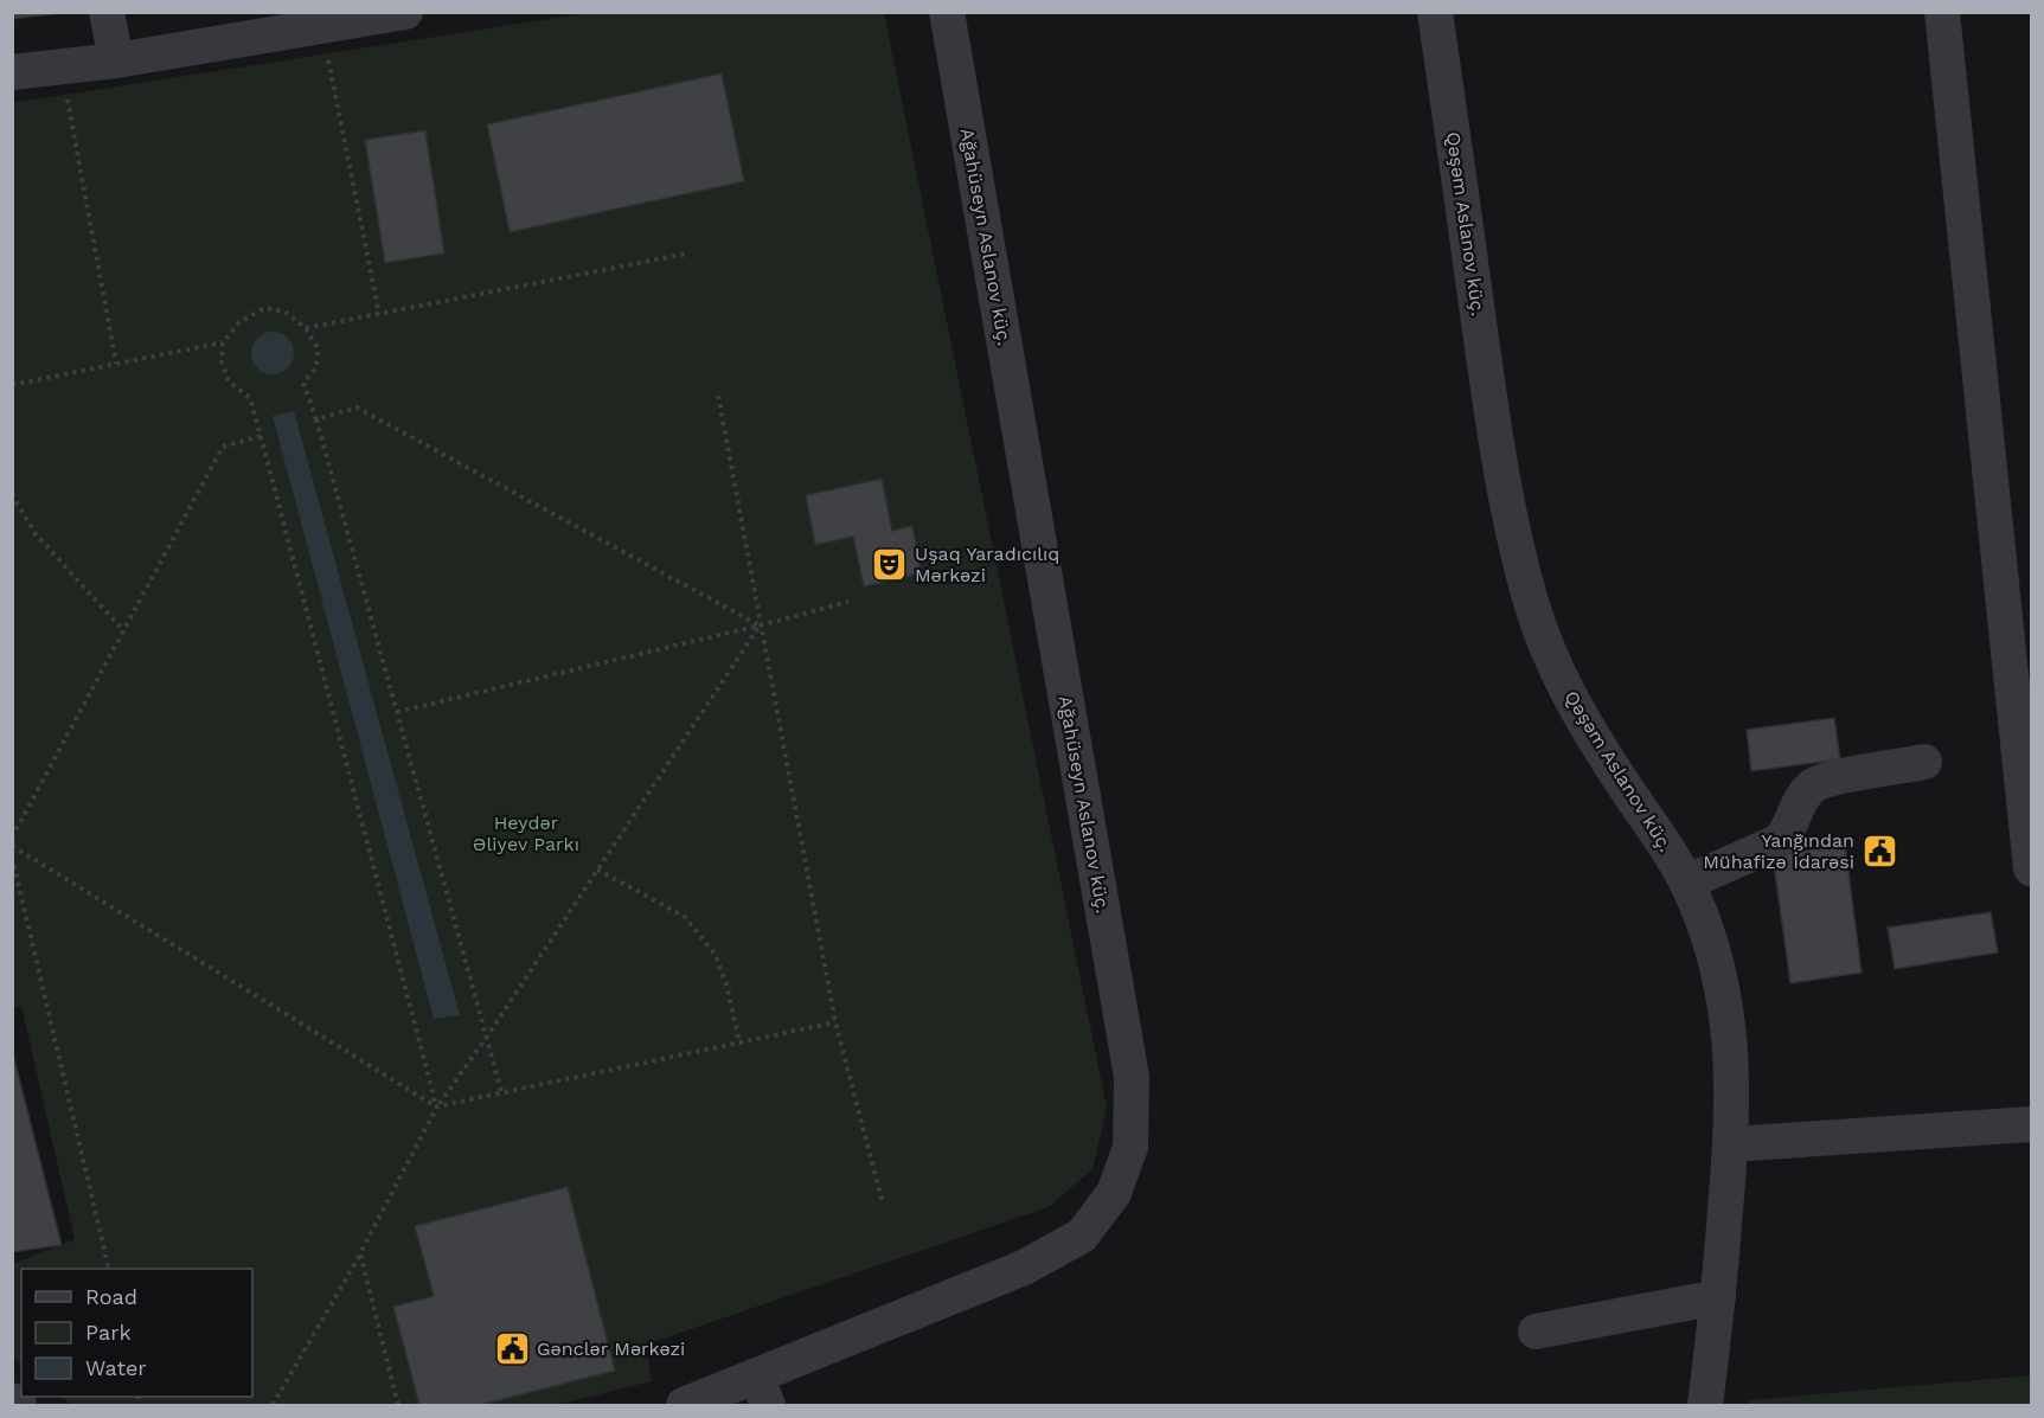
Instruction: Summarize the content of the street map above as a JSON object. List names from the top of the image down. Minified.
{"streets":{"street":["Qəşəm Aslanov küç.","Ağahüseyn Aslanov küç."]},"parks":["Heydər Əliyev Parkı"],"places":{"theatre":["Uşaq Yaradıcılıq Mərkəzi"],"public building":["Yanğından Mühafizə İdarəsi","Gənclər Mərkəzi"]},"legend":["Road","Park","Water"]}
